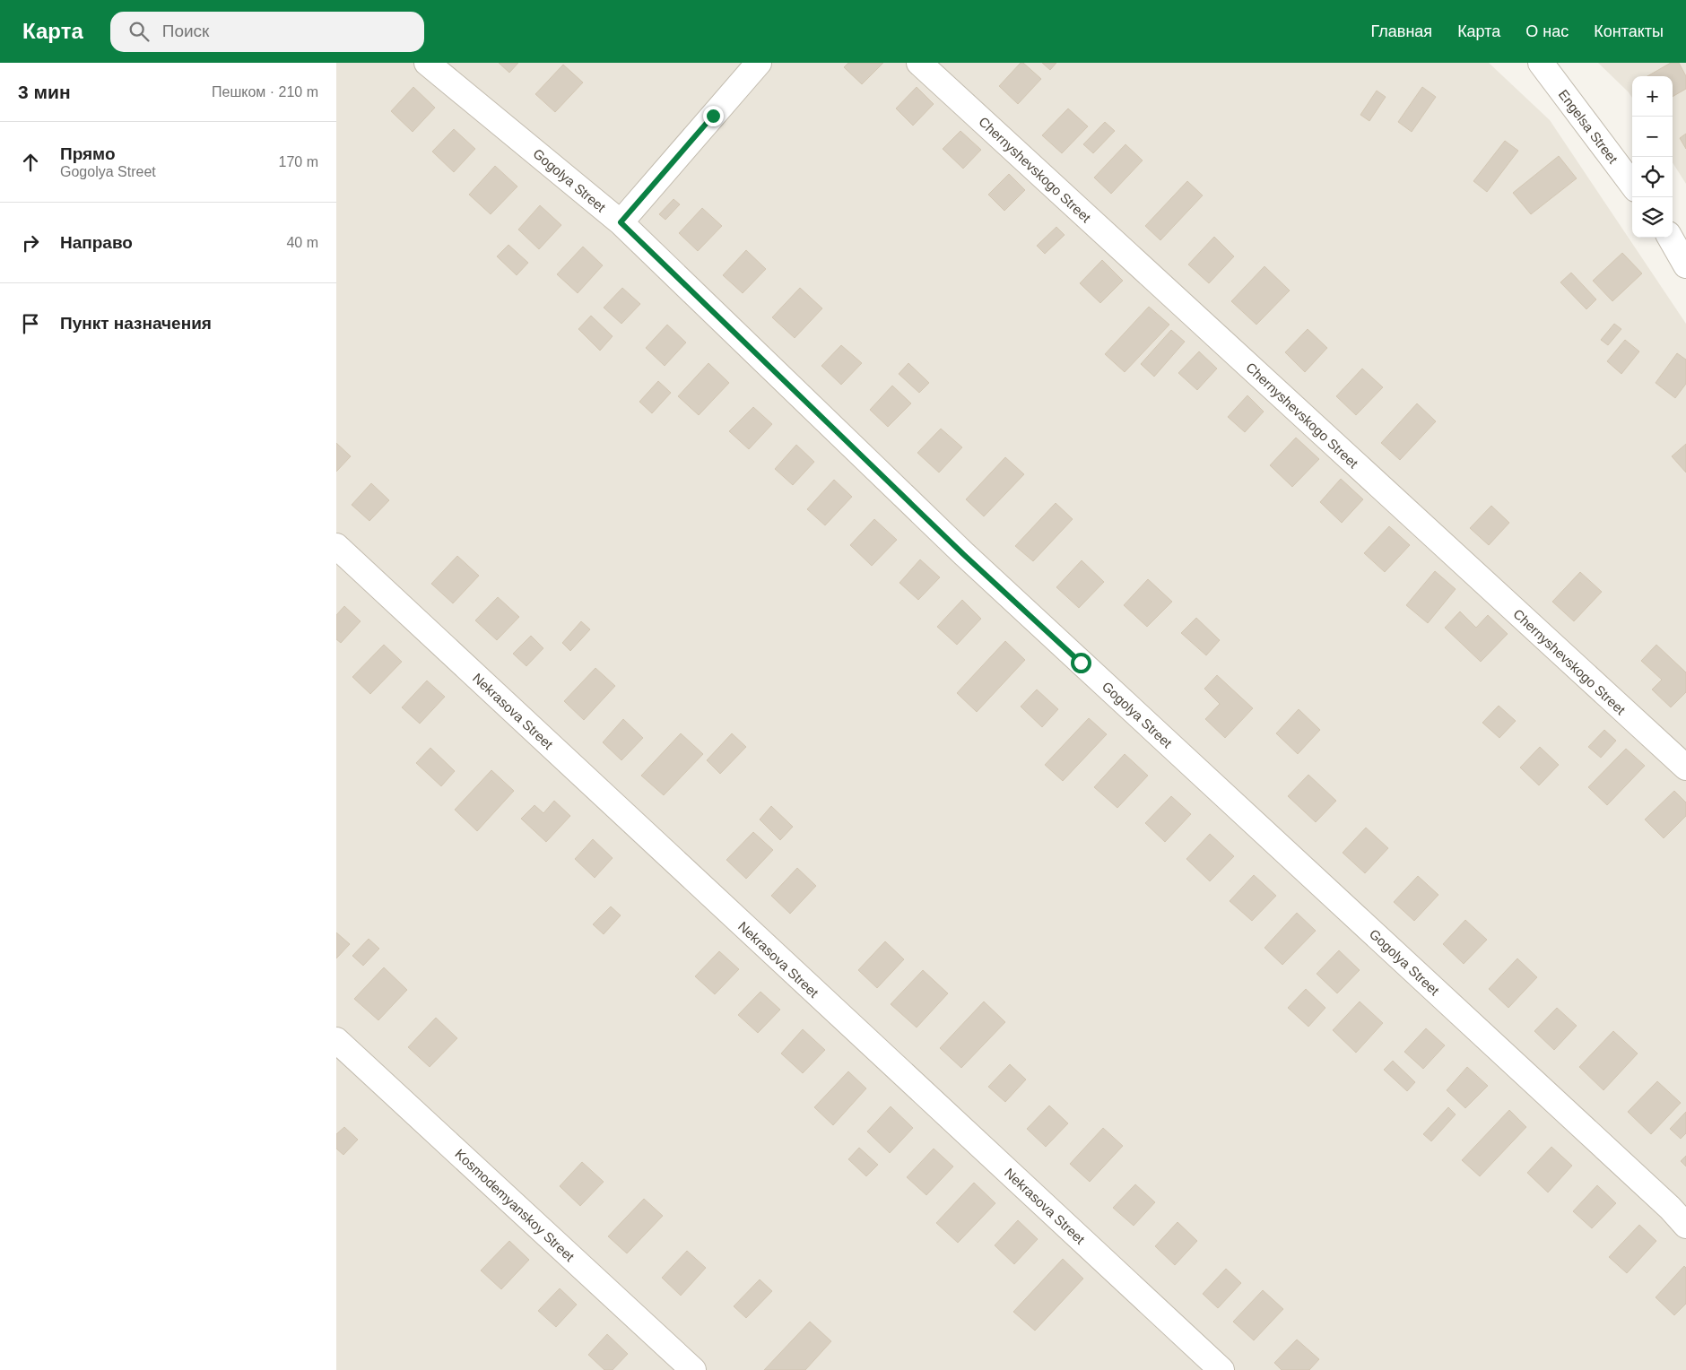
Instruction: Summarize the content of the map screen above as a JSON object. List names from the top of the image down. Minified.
{"streets":{"street":["Engelsa Street","Chernyshevskogo Street","Gogolya Street","Nekrasova Street","Kosmodemyanskoy Street"]},"page":{"header":"Карта","search":"Поиск","nav":["Главная","Карта","О нас","Контакты"],"heading":["3 мин","Пешком · 210 m"],"map_buttons":["+","−"],"list":[["Прямо","Gogolya Street","170 m"],["Направо","40 m"],"Пункт назначения"]}}
